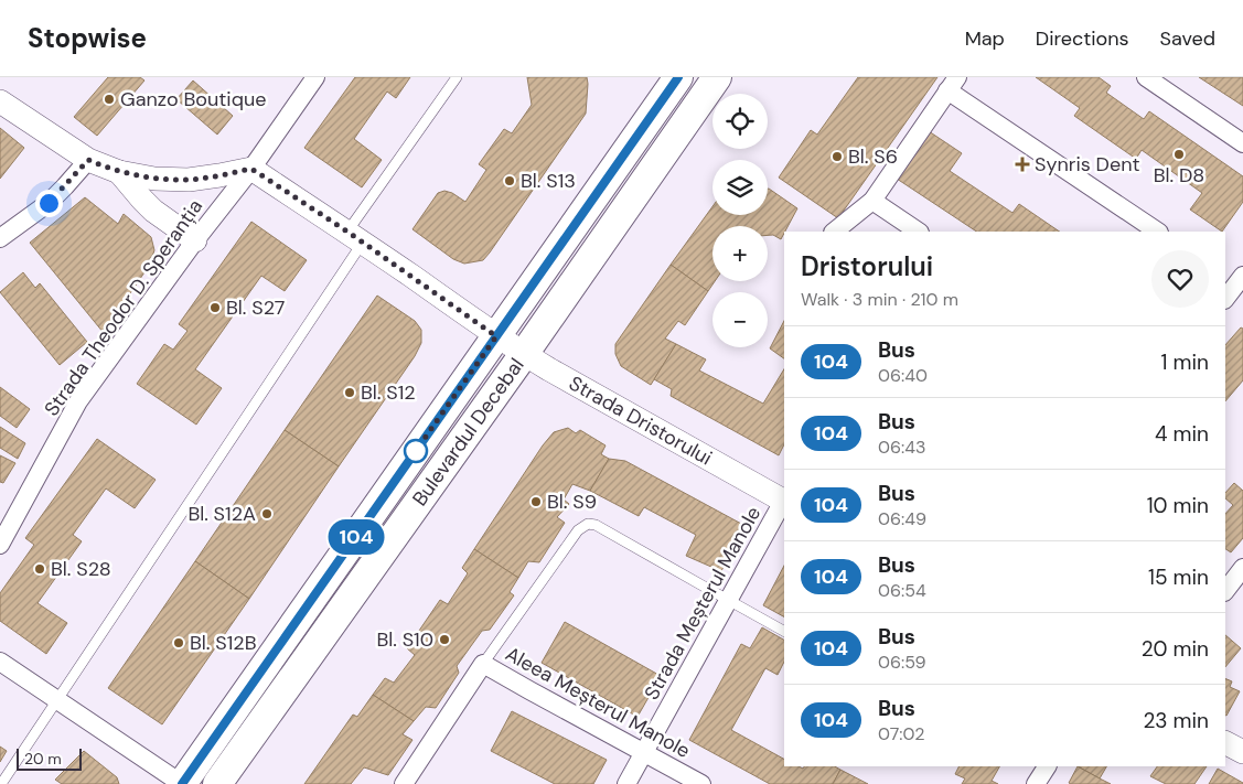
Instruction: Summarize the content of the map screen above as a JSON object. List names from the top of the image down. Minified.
{"streets":{"main road":["Bulevardul Decebal"],"street":["Strada Theodor D. Speranția","Strada Dristorului","Strada Meșterul Manole","Aleea Meșterul Manole"]},"crossings":[["Strada Theodor D. Speranția","Strada Dristorului"],["Strada Dristorului","Bulevardul Decebal"],["Strada Meșterul Manole","Aleea Meșterul Manole"]],"places":{"other":["Ganzo Boutique","Bl. D8","Bl. S6","Bl. S13","Bl. S27","Bl. S12","Bl. S9","Bl. S12A","Bl. S28","Bl. S10","Bl. S12B"],"health":["Synris Dent"]},"lines":["bus line 104"],"scale_bar":"20 m","page":{"header":"Stopwise","nav":["Map","Directions","Saved"],"on_map":"104","map_buttons":["+","−"],"heading":["Dristorului","Walk · 3 min · 210 m"],"list":[{"mark":"104","name":"Bus","note":"06:40","value":"1 min"},{"mark":"104","name":"Bus","note":"06:43","value":"4 min"},{"mark":"104","name":"Bus","note":"06:49","value":"10 min"},{"mark":"104","name":"Bus","note":"06:54","value":"15 min"},{"mark":"104","name":"Bus","note":"06:59","value":"20 min"},{"mark":"104","name":"Bus","note":"07:02","value":"23 min"}],"scale":"20 m"}}
